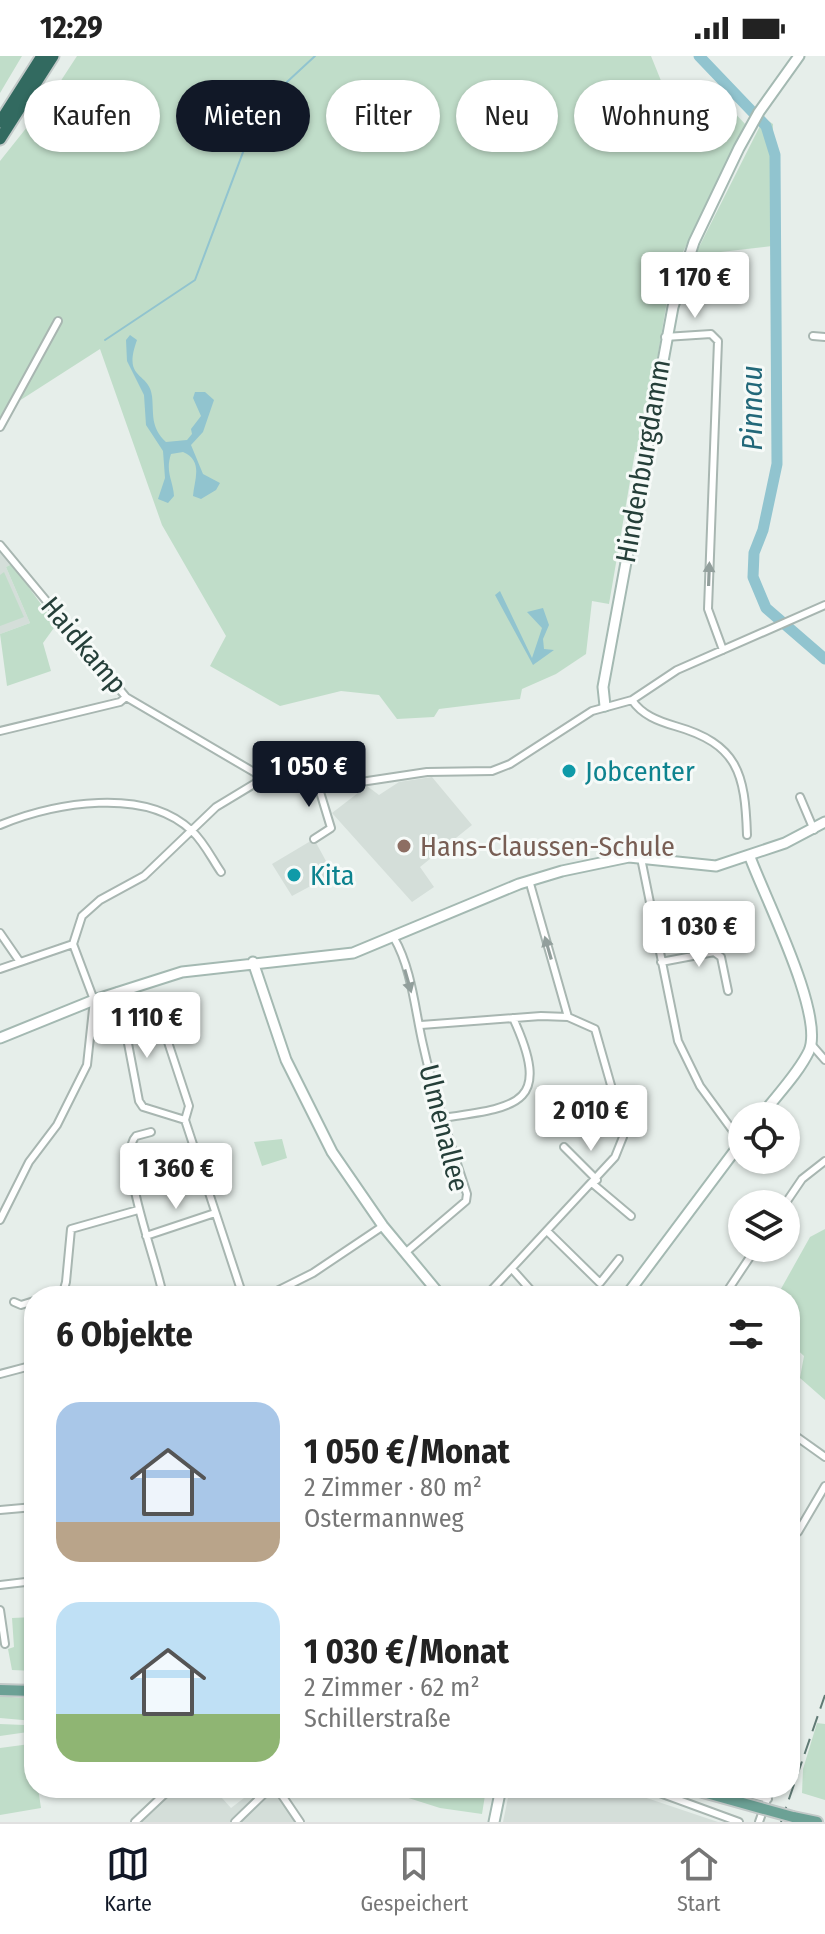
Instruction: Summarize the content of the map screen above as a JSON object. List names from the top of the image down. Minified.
{"streets":{"main road":["Hindenburgdamm"],"street":["Haidkamp","Ulmenallee"]},"water":["Pinnau"],"places":["Jobcenter","Hans-Claussen-Schule","Kita"],"page":{"status":"12:29","chip":["Kaufen","Mieten","Filter","Neu","Wohnung"],"price":["1 170 €","1 050 €","1 030 €","1 110 €","2 010 €","1 360 €"],"heading":"6 Objekte","list":[{"name":"1 050 €/Monat","note":"2 Zimmer · 80 m² · Ostermannweg"},{"name":"1 030 €/Monat","note":"2 Zimmer · 62 m² · Schillerstraße"}],"tabs":["Karte","Gespeichert","Start"]}}
